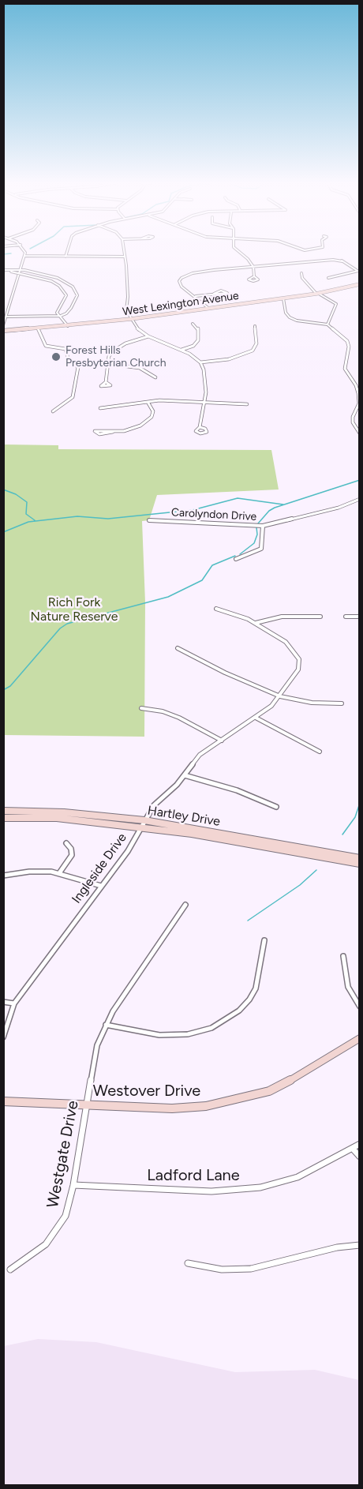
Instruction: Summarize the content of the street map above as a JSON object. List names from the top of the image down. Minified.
{"streets":{"street":["West Lexington Avenue","Carolyndon Drive","Hartley Drive","Ingleside Drive","Westover Drive","Westgate Drive","Ladford Lane"]},"crossings":[["Hartley Drive","Ingleside Drive"],["Westover Drive","Westgate Drive"],["Westgate Drive","Ladford Lane"]],"parks":["Rich Fork Nature Reserve"],"places":["Forest Hills Presbyterian Church"]}
